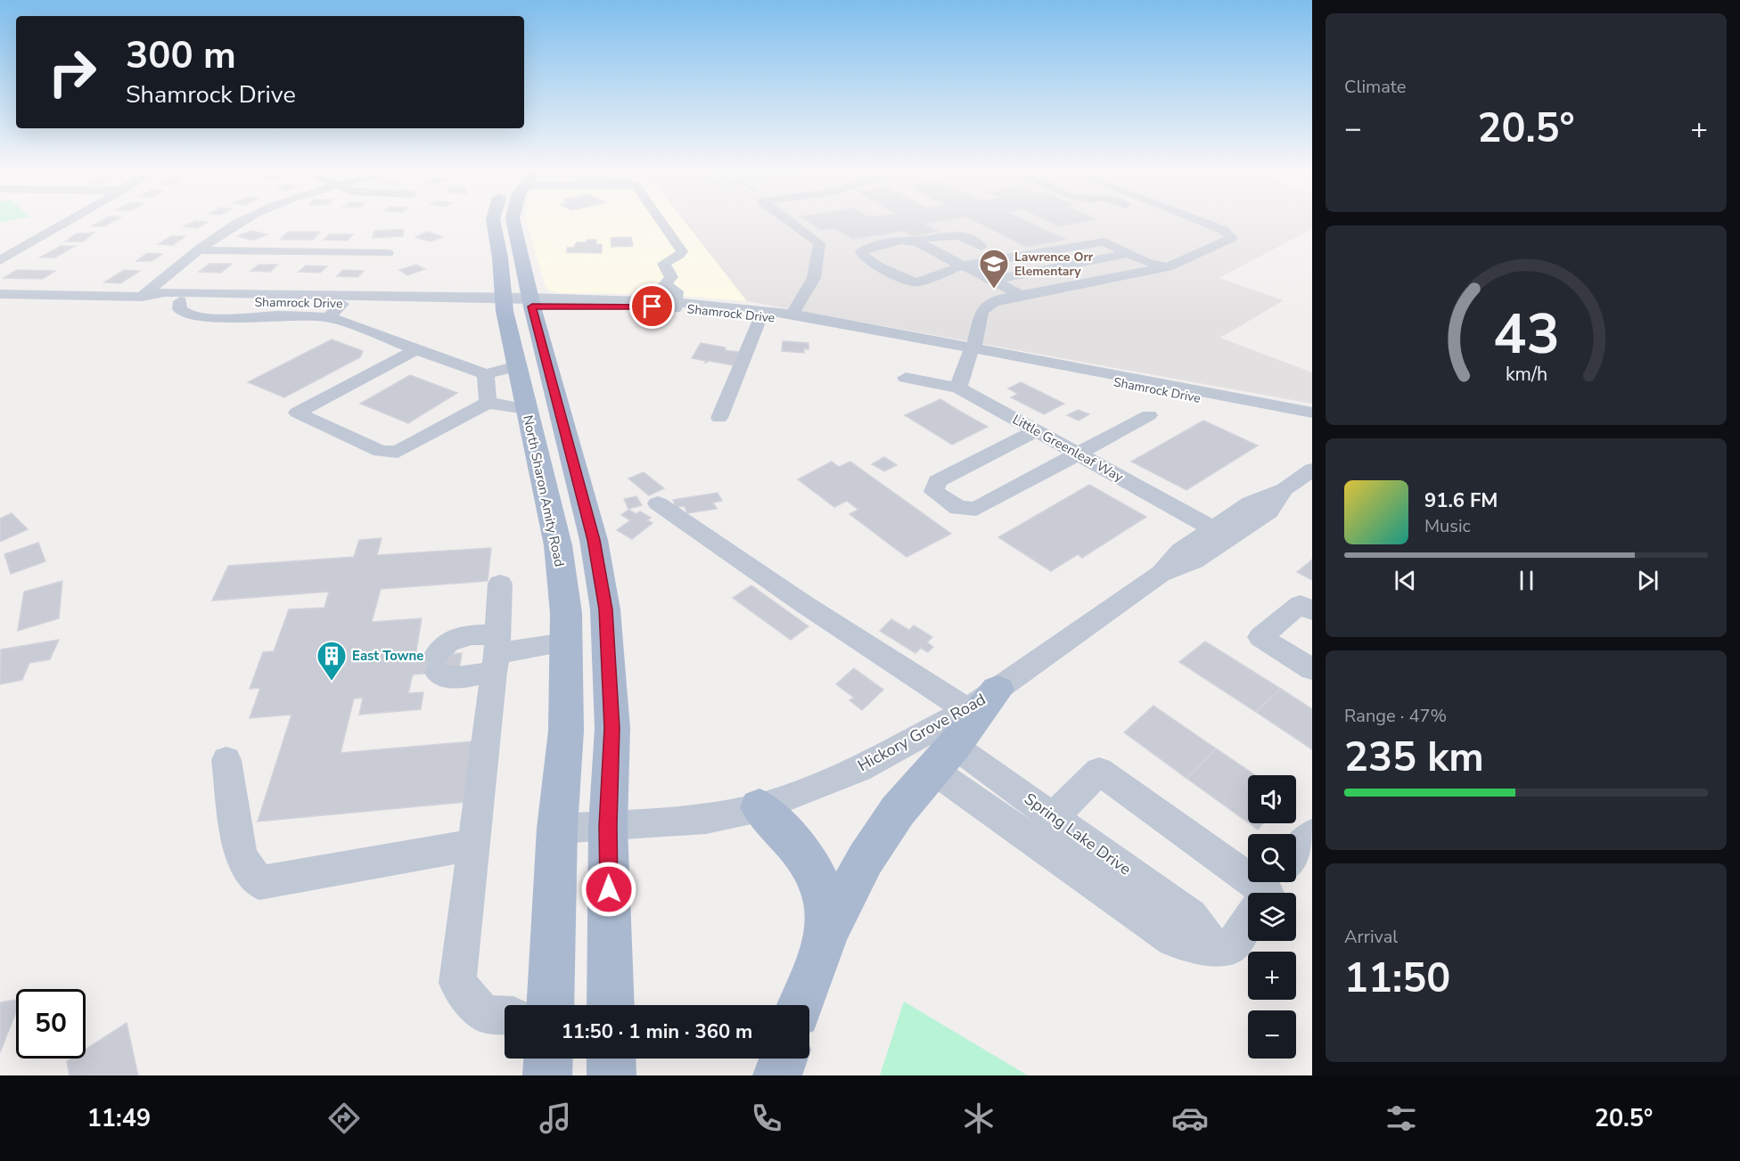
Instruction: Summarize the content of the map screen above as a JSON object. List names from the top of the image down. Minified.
{"streets":{"main road":["North Sharon Amity Road"],"street":["Shamrock Drive","Little Greenleaf Way","Hickory Grove Road"]},"crossings":[["Shamrock Drive","North Sharon Amity Road"],["Little Greenleaf Way","Hickory Grove Road"],["North Sharon Amity Road","Hickory Grove Road"]],"places":{"school or university":["Lawrence Orr Elementary"],"building":["East Towne"]},"page":{"tile":["Climate",["Range · 47%","235 km"],["Arrival","11:50"]],"turn":["300 m","Shamrock Drive"],"heat":["−","20.5°","+"],"song":["91.6 FM","Music"],"map_buttons":["+","−"],"limit":"50","trip":"11:50 · 1 min · 360 m","tabs":["11:49","20.5°"],"gauge":["43","km/h"]}}
